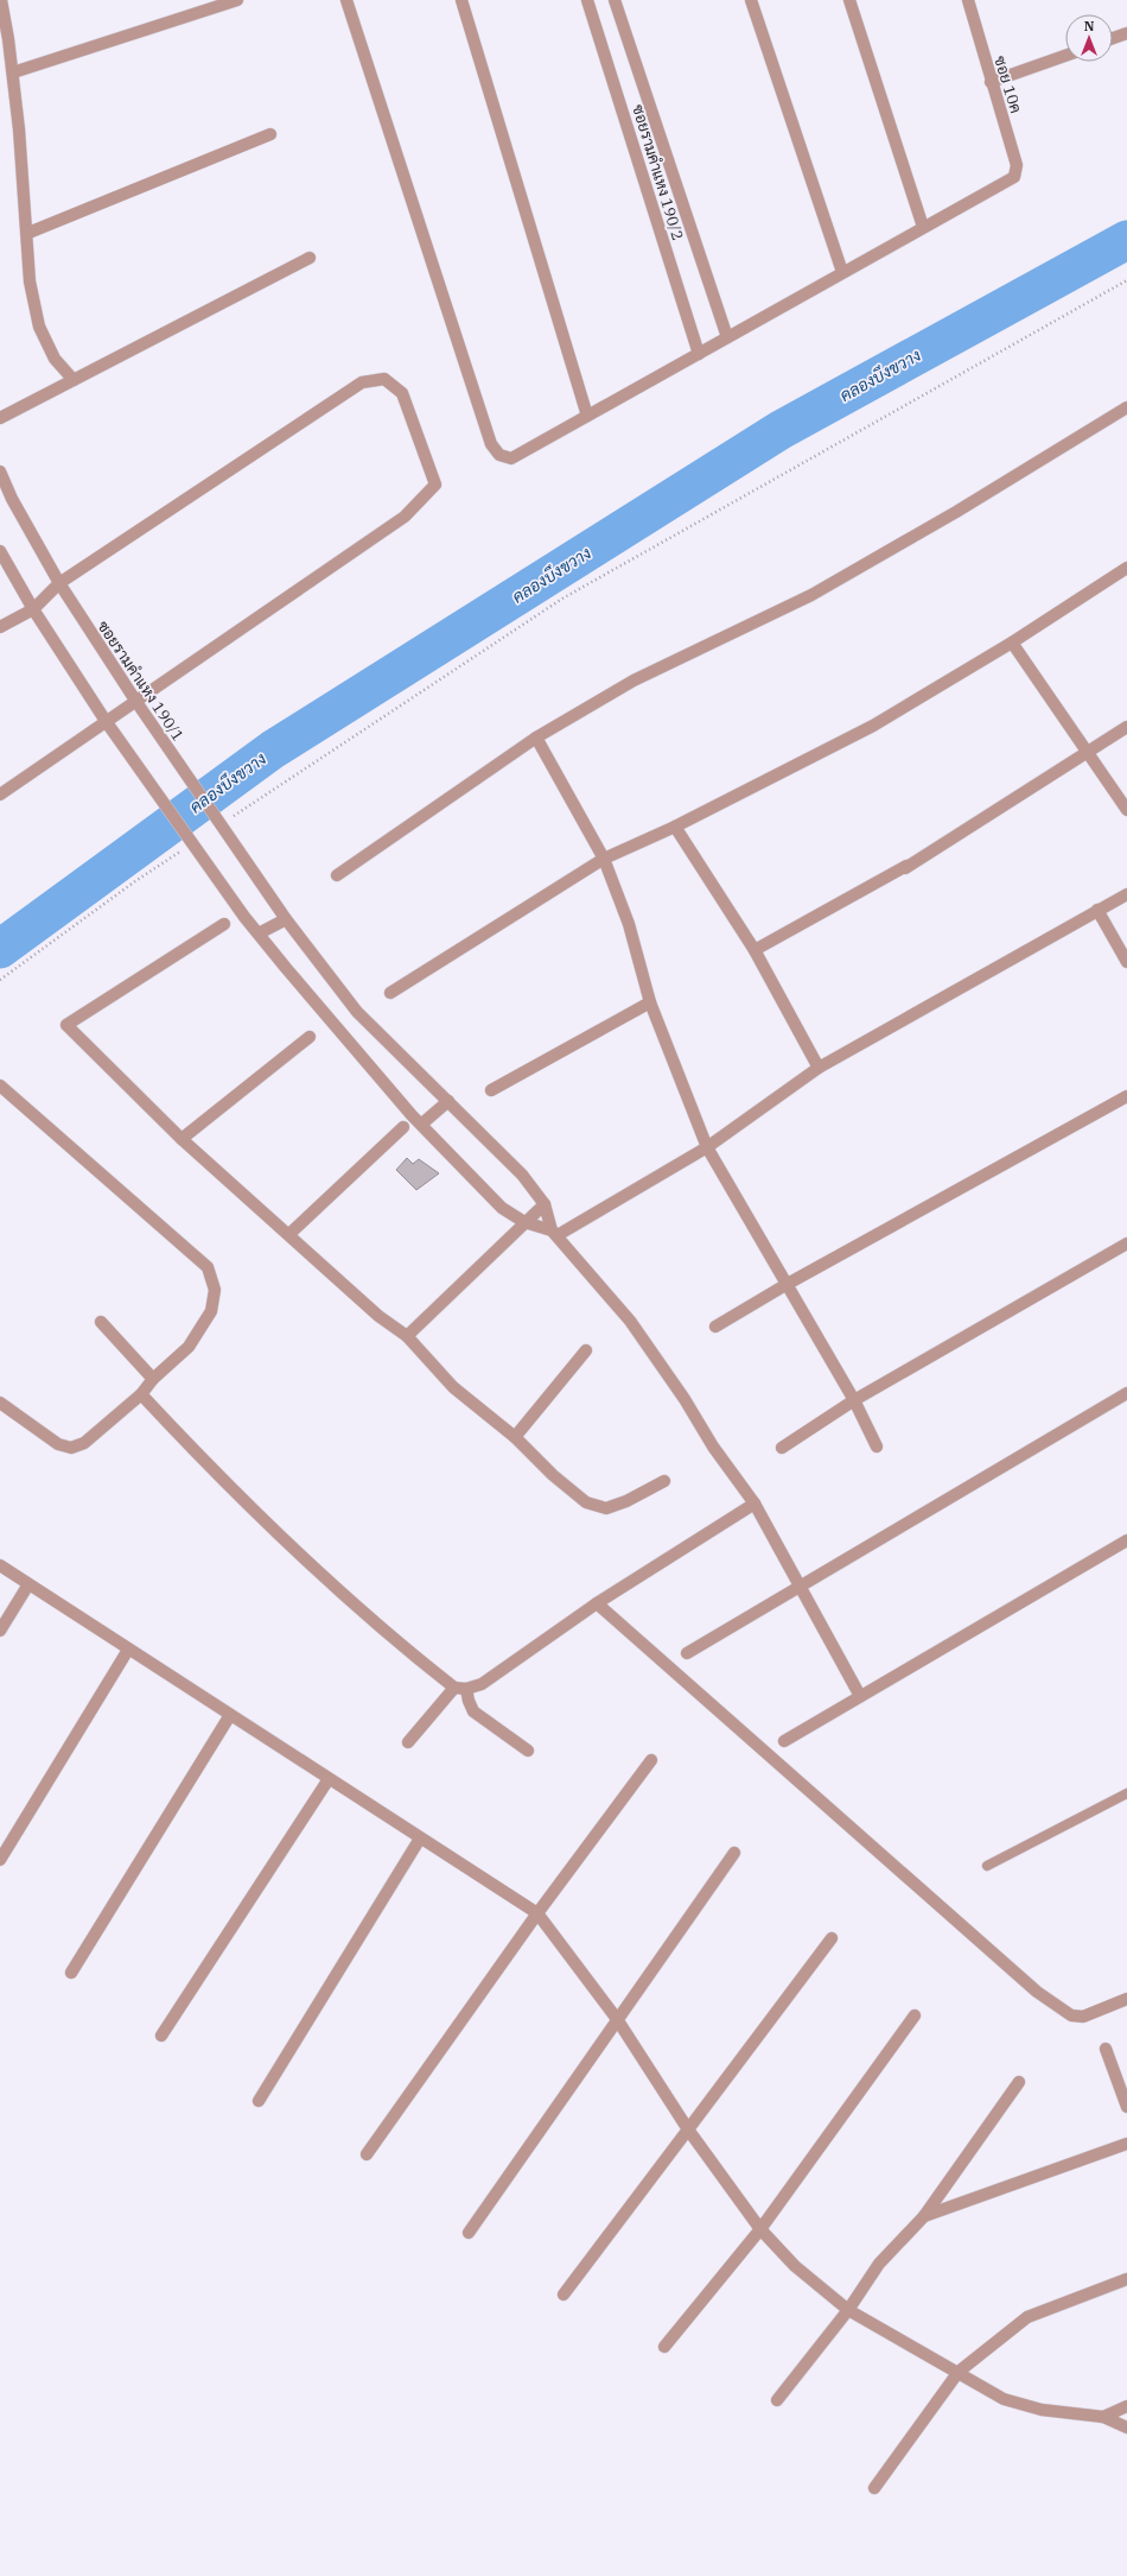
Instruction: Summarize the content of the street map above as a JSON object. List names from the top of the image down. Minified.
{"streets":{"street":["ซอย 10ค","ซอยรามคำแหง 190/2","ซอยรามคำแหง 190/1"]},"water":["คลองบึงขวาง"],"north":"top"}
